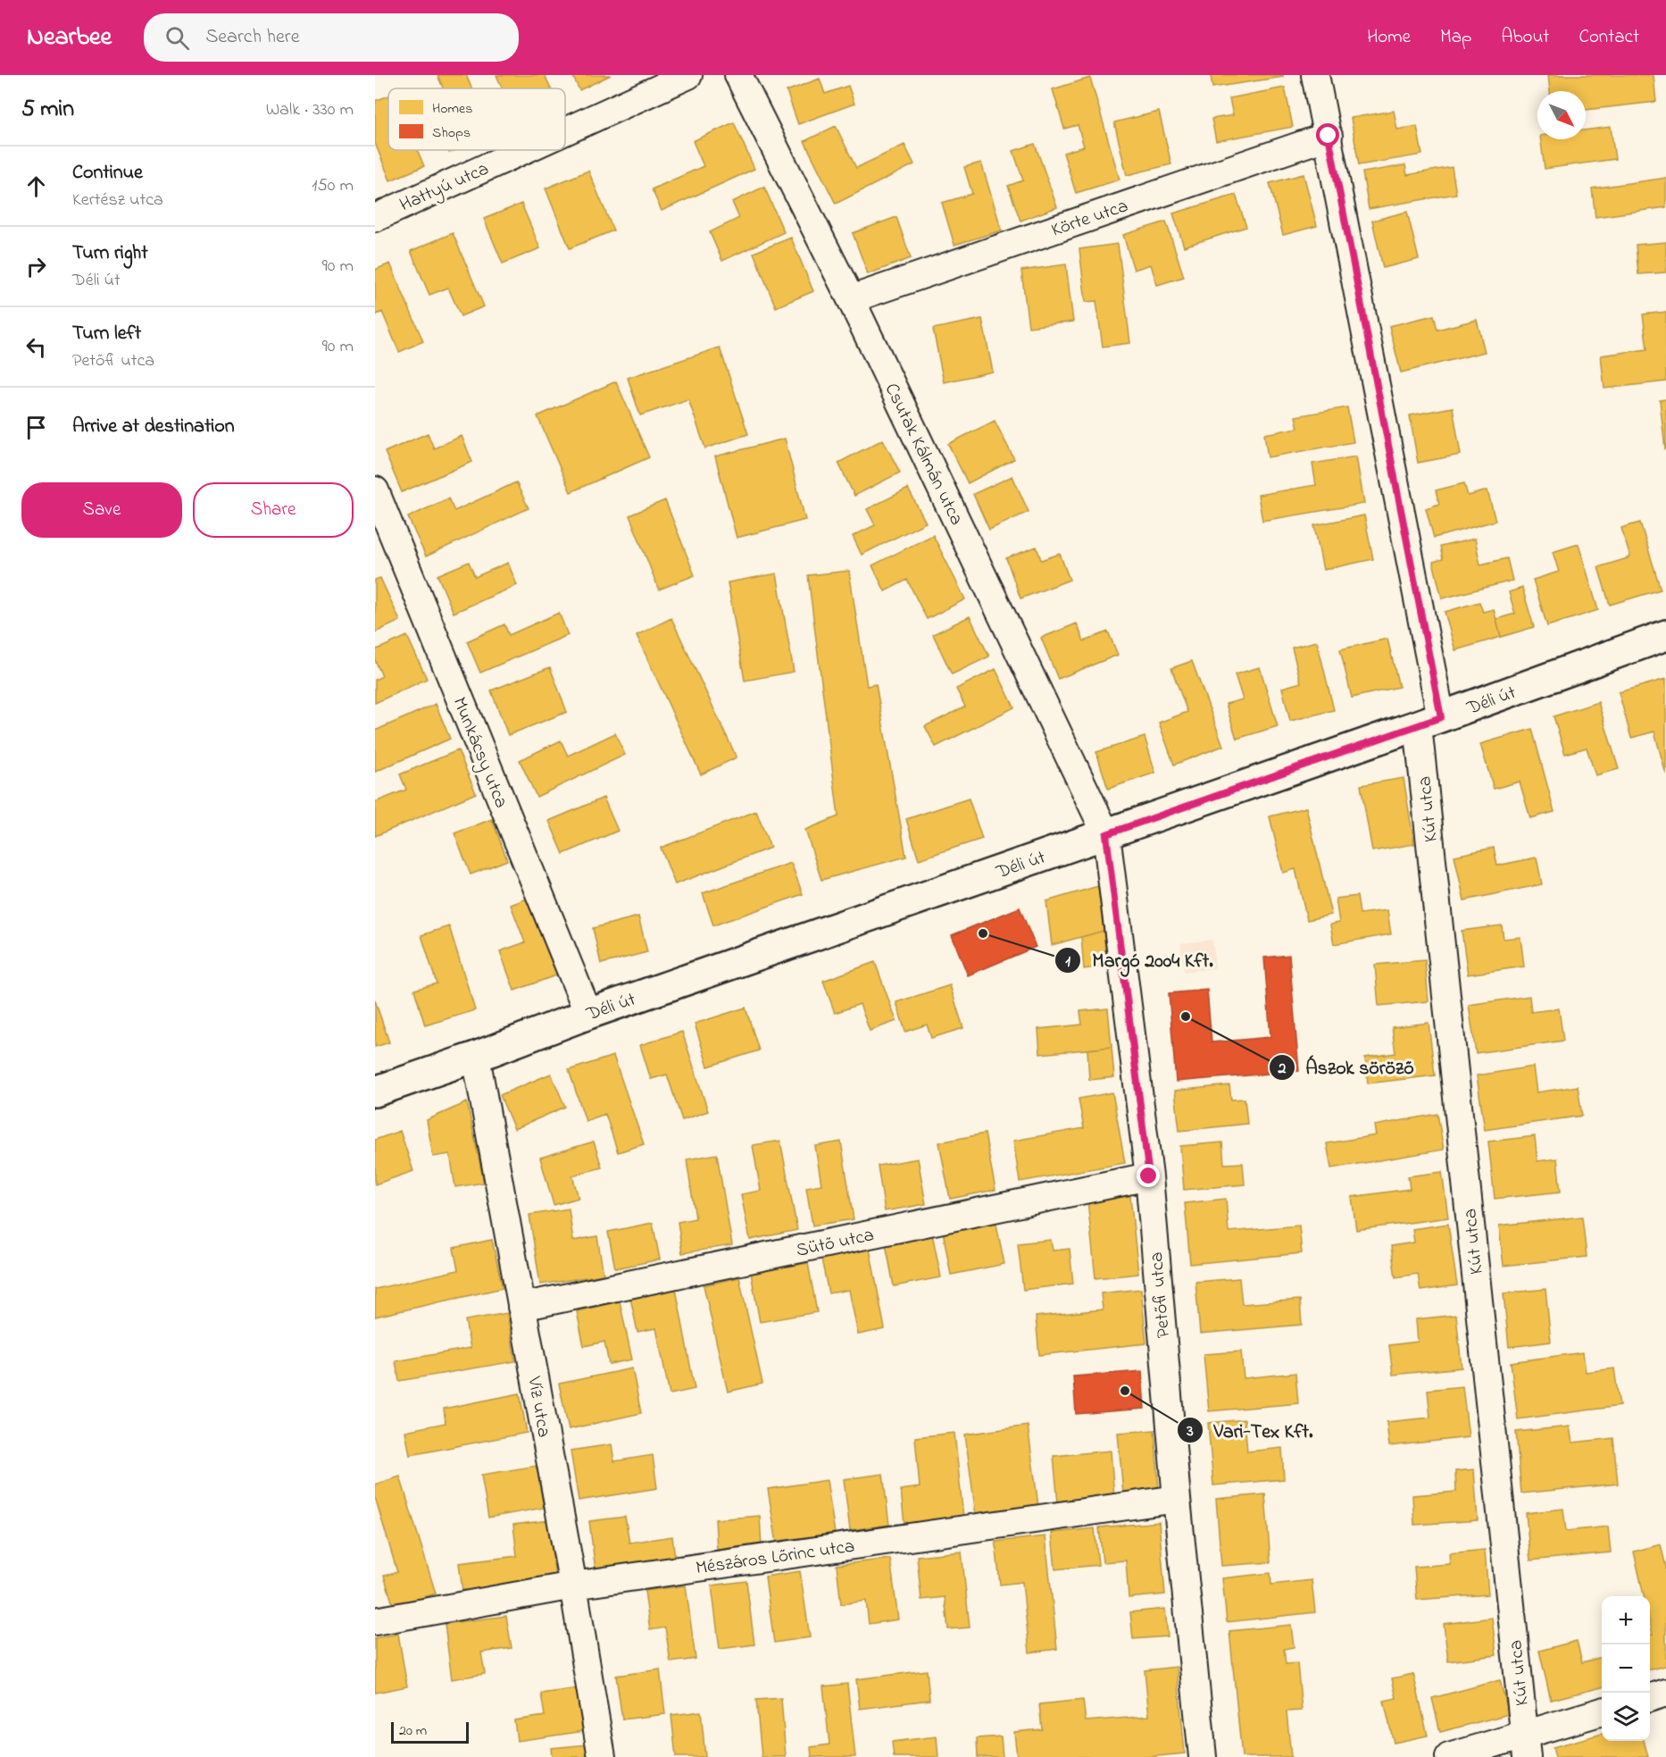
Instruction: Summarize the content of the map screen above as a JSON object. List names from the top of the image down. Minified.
{"streets":{"street":["Hattyú utca","Körte utca","Csutak Kálmán utca","Déli út","Munkácsy utca","Kút utca","Sütő utca","Petőfi utca","Víz utca","Mészáros Lőrinc utca"]},"crossings":[["Körte utca","Csutak Kálmán utca"],["Körte utca","Kút utca"],["Csutak Kálmán utca","Déli út"],["Csutak Kálmán utca","Petőfi utca"],["Déli út","Munkácsy utca"],["Déli út","Kút utca"],["Déli út","Petőfi utca"],["Déli út","Víz utca"],["Sütő utca","Petőfi utca"],["Sütő utca","Víz utca"],["Petőfi utca","Mészáros Lőrinc utca"],["Víz utca","Mészáros Lőrinc utca"]],"places":["Margó 2004 Kft.","Ászok söröző","Vari-Tex Kft."],"legend":["Homes","Shops"],"scale_bar":"20 m","north":"bottom right","page":{"header":"Nearbee","search":"Search here","nav":["Home","Map","About","Contact"],"heading":["5 min","Walk · 330 m"],"list":[["Continue","Kertész utca","150 m"],["Turn right","Déli út","90 m"],["Turn left","Petőfi utca","90 m"],"Arrive at destination"],"buttons":["Save","Share"],"map_buttons":["+","−"],"scale":"20 m"}}
